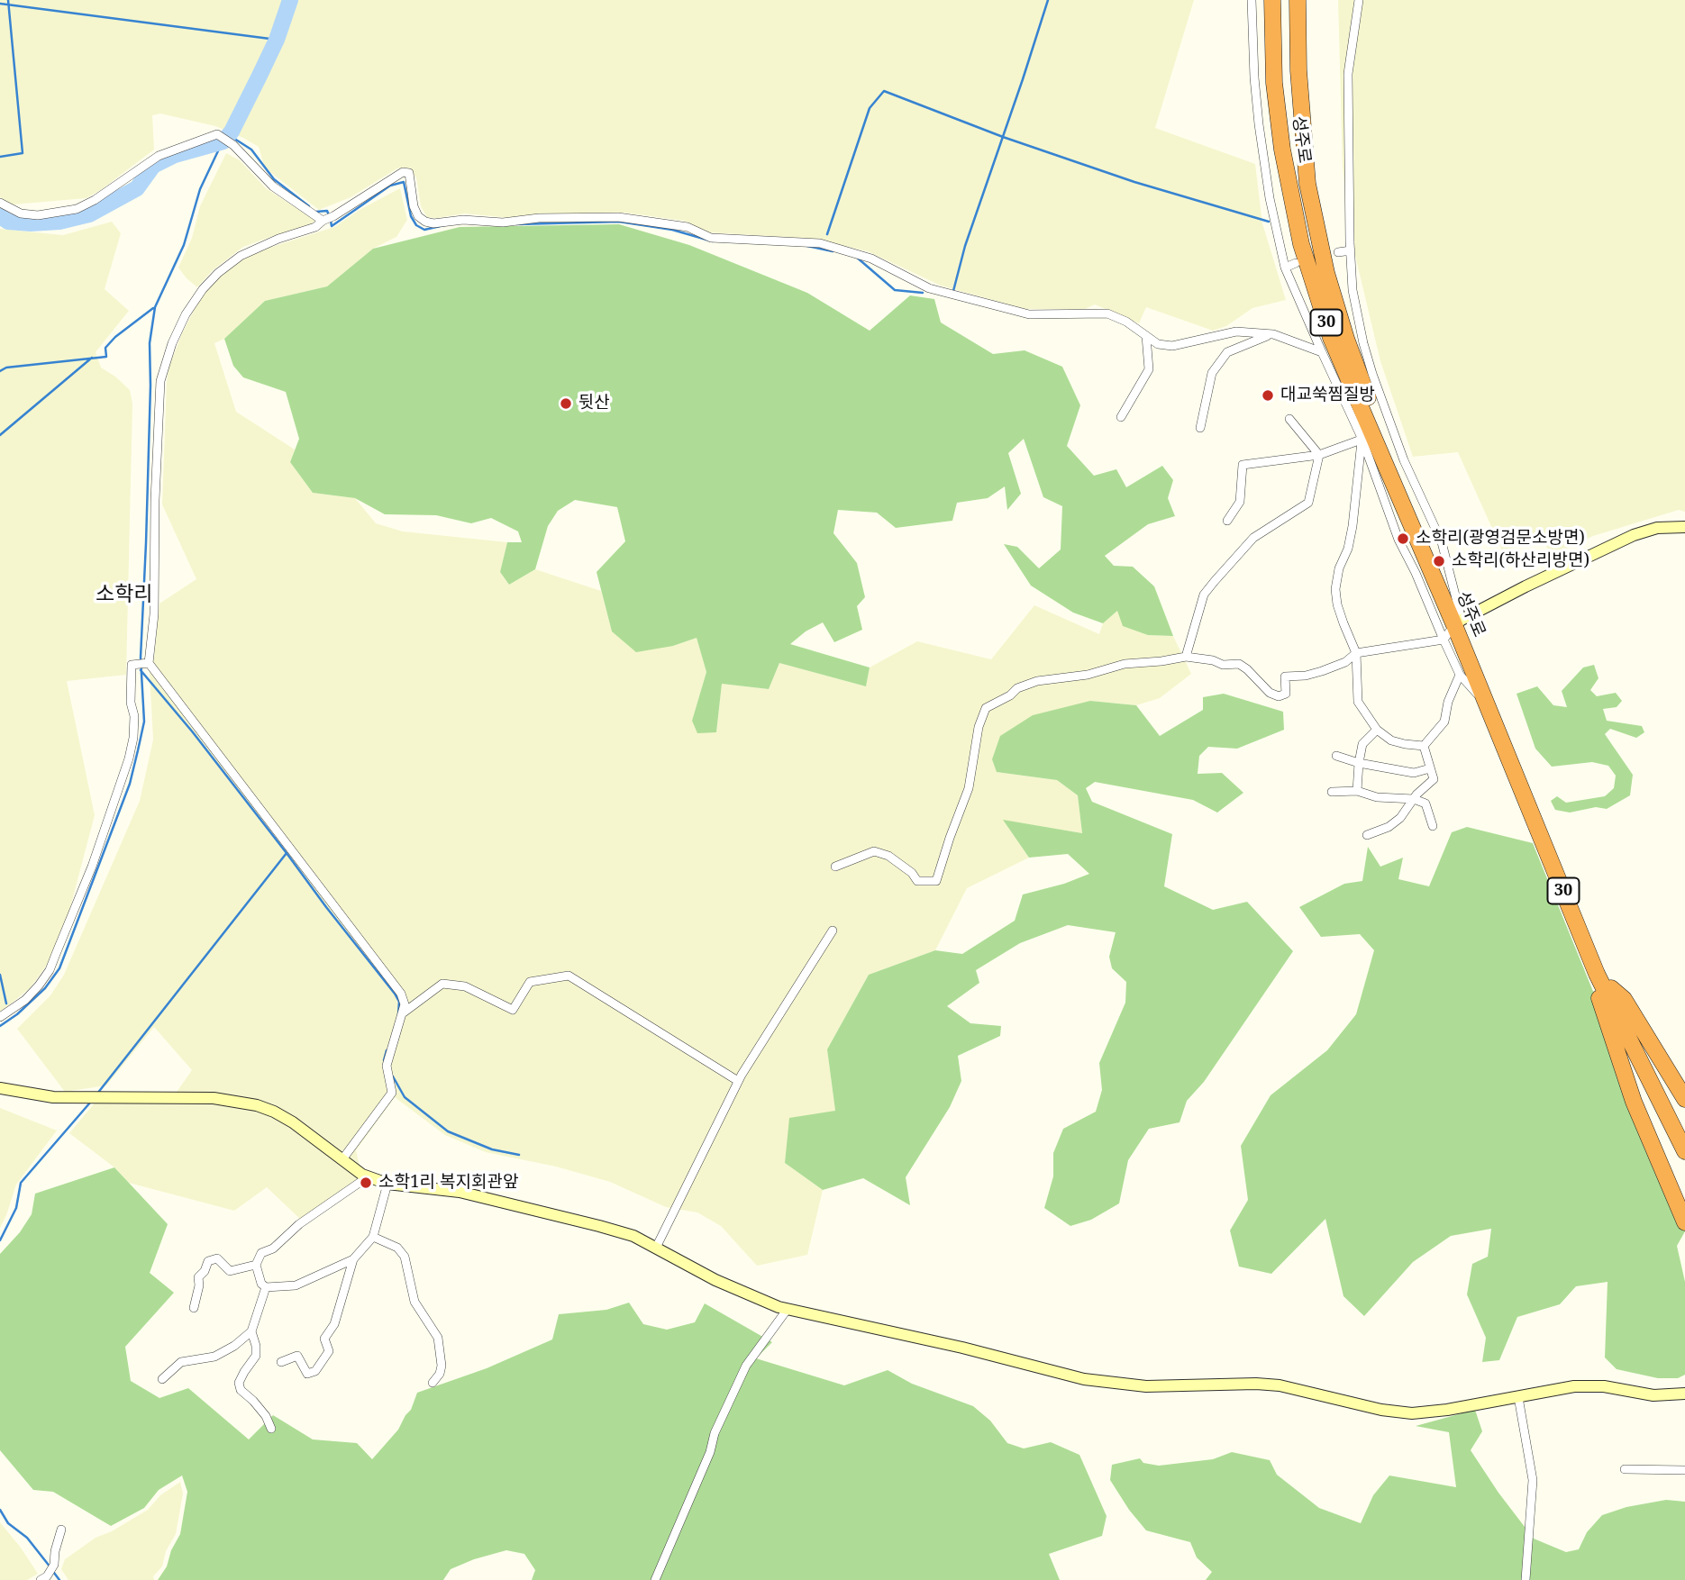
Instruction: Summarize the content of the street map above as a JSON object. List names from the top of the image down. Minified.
{"streets":{"highway":["성주로","30"]},"districts":["소학리"],"places":["대교쑥찜질방","뒷산","소학리(광영검문소방면)","소학리(하산리방면)","소학1리 복지회관앞"]}
